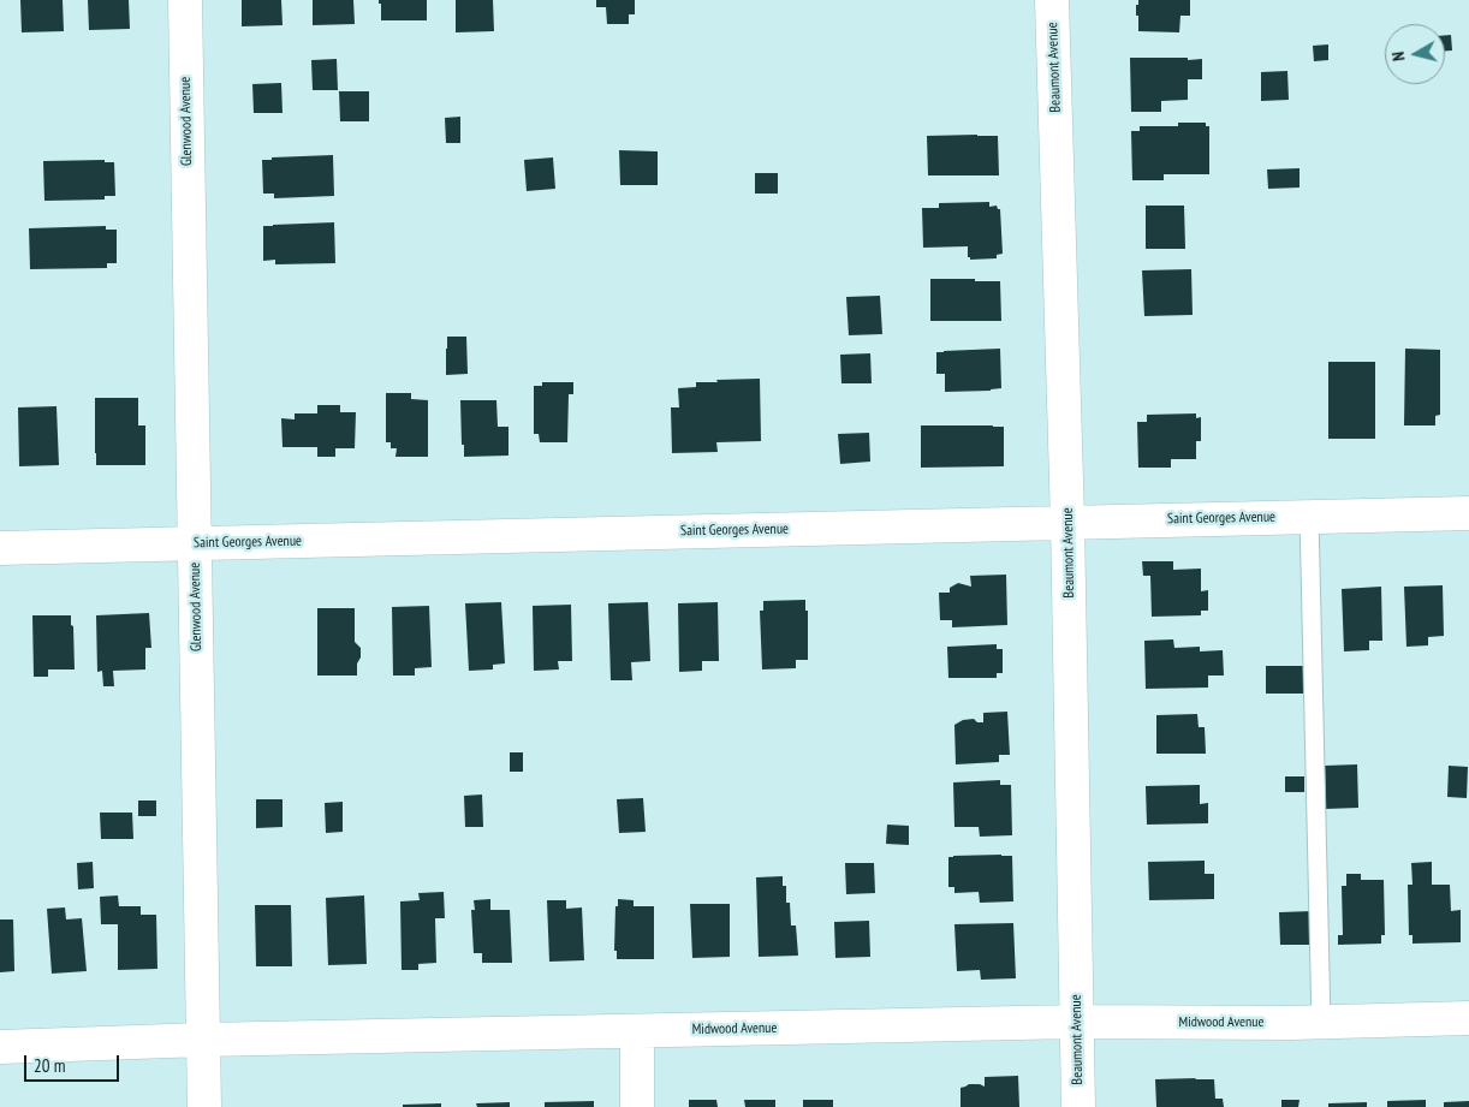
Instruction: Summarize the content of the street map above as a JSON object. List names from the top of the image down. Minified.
{"streets":{"street":["Beaumont Avenue","Glenwood Avenue","Saint Georges Avenue","Midwood Avenue"]},"crossings":[["Beaumont Avenue","Saint Georges Avenue"],["Beaumont Avenue","Midwood Avenue"],["Glenwood Avenue","Saint Georges Avenue"],["Glenwood Avenue","Midwood Avenue"]],"scale_bar":"20 m","north":"left"}
